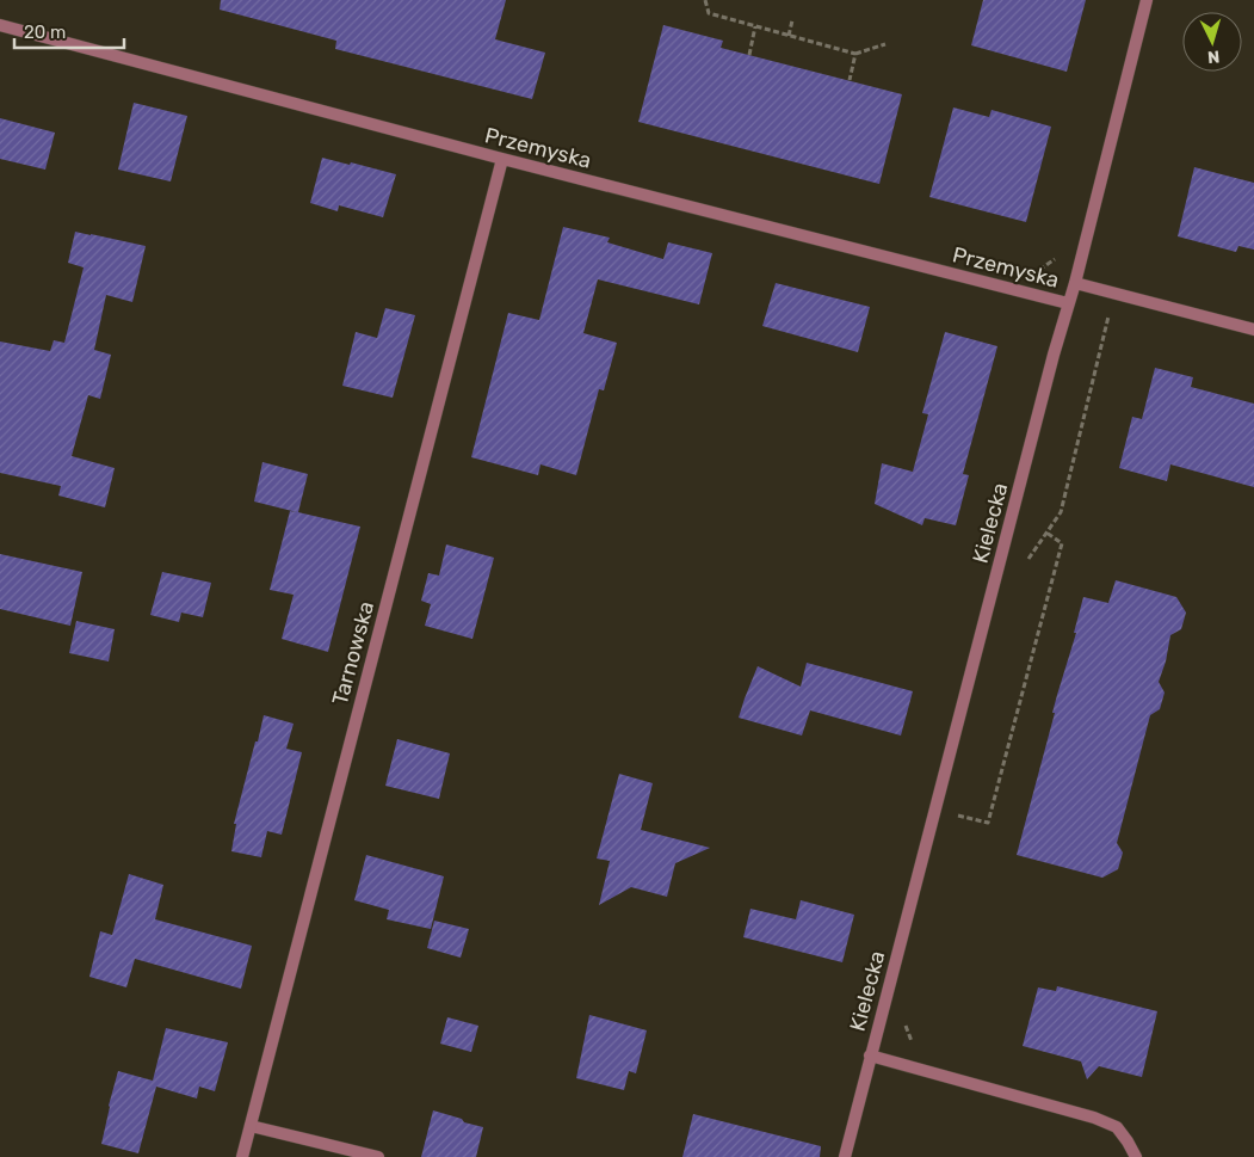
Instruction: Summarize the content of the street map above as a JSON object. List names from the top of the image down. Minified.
{"streets":{"street":["Przemyska","Kielecka","Tarnowska"]},"crossings":[["Przemyska","Kielecka"],["Przemyska","Tarnowska"]],"scale_bar":"20 m","north":"bottom"}
